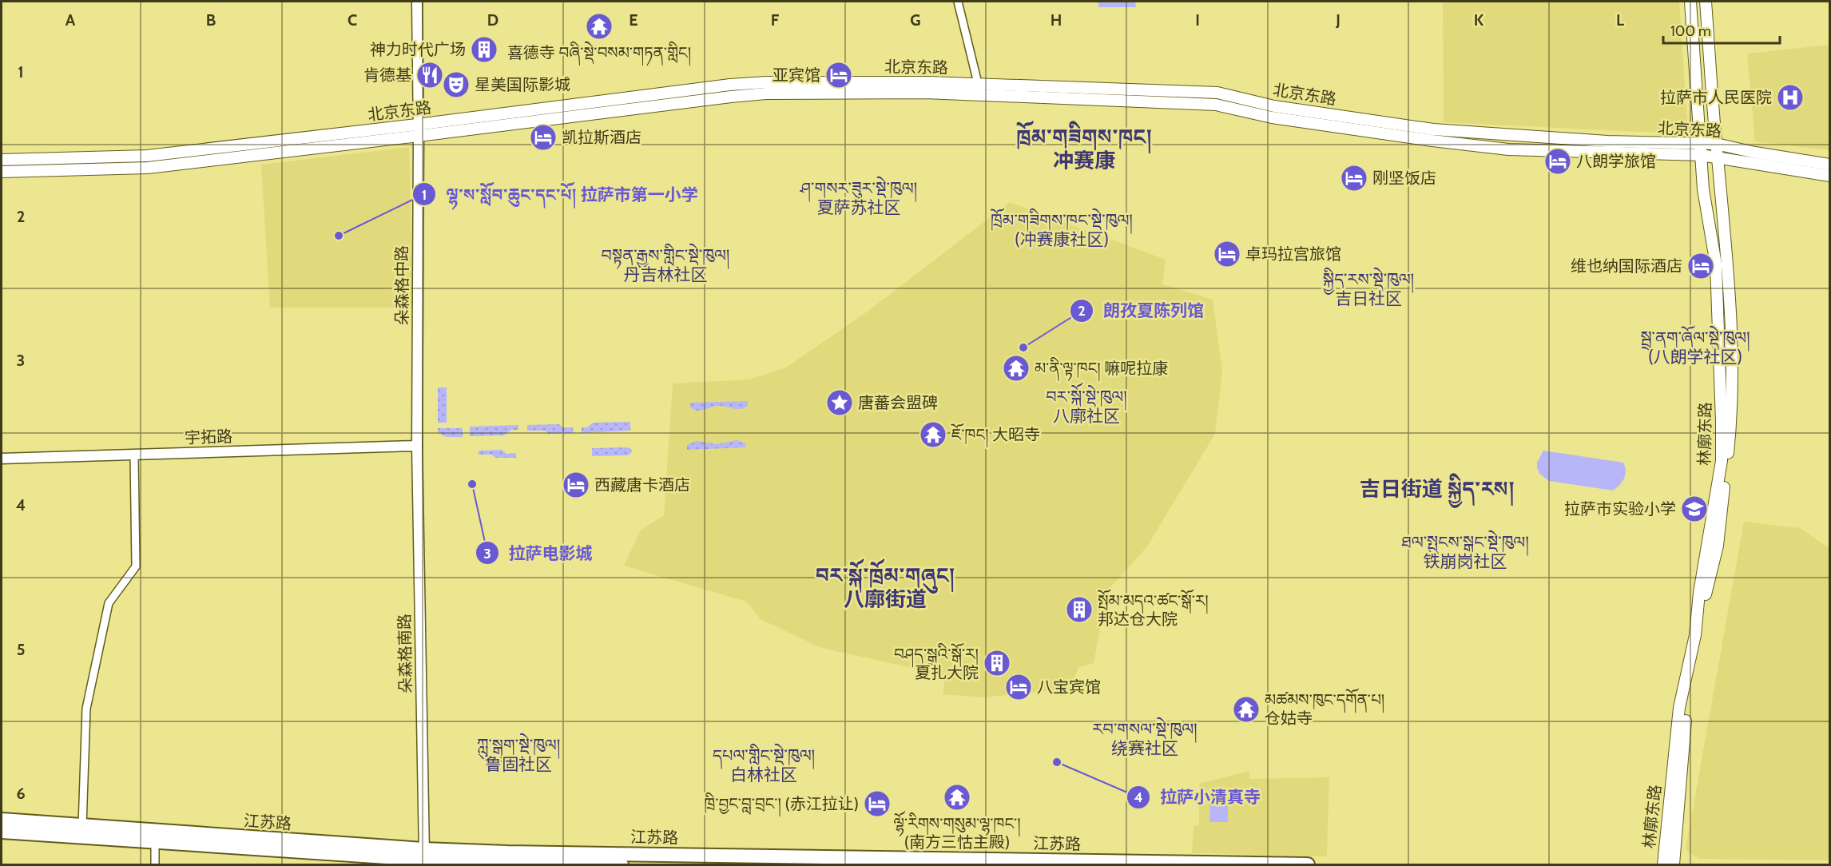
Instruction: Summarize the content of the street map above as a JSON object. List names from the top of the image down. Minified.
{"streets":{"highway":["江苏路"],"main road":["北京东路","林廓东路"],"street":["朵森格中路","宇拓路","朵森格南路"]},"crossings":[["北京东路","朵森格中路"],["北京东路","林廓东路"],["朵森格中路","宇拓路"],["朵森格中路","朵森格南路"],["宇拓路","朵森格南路"],["朵森格南路","江苏路"]],"districts":["ཁྲོམ་གཟིགས་ཁང། 冲赛康","ཤ་གསར་ཟུར་སྡེ་ཁུལ། 夏萨苏社区","ཁྲོམ་གཟིགས་ཁང་སྡེ་ཁུལ། (冲赛康社区)","བསྟན་རྒྱས་གླིང་སྡེ་ཁུལ། 丹吉林社区","སྐྱིད་རས་སྡེ་ཁུལ། 吉日社区","སྦྲ་ནག་ཞོལ་སྡེ་ཁུལ། (八朗学社区)","བར་སྐོ་སྡེ་ཁུལ། 八廓社区","吉日街道 སྐྱིད་རས།","ཐལ་སྤུངས་སྒང་སྡེ་ཁུལ། 铁崩岗社区","བར་སྐོ་ཁྲོམ་གཞུང། 八廓街道","རབ་གསལ་སྡེ་ཁུལ། 绕赛社区","ཀླུ་སྒུག་སྡེ་ཁུལ། 鲁固社区","དཔལ་གླིང་སྡེ་ཁུལ། 白林社区"],"places":{"temple":["喜德寺 བཞི་སྡེ་བསམ་གཏན་གླིང།","མ་ནི་ལྟ་ཁང། 嘛呢拉康","ཇོ་ཁང། 大昭寺","མཚམས་ཁུང་དགོན་པ། 仓姑寺","ལྷོ་རིགས་གསུམ་ལྷ་ཁང་། (南方三怙主殿)"],"building":["神力时代广场","སྤོམ་མདའ་ཚང་སྒོ་ར། 邦达仓大院","བཤད་སྒྲའི་སྒོ་ར། 夏扎大院"],"restaurant":["肯德基"],"hotel":["亚宾馆","凯拉斯酒店","八朗学旅馆","刚坚饭店","卓玛拉宫旅馆","维也纳国际酒店","西藏唐卡酒店","八宝宾馆","ཁྲི་བྱང་བླ་བྲང་། (赤江拉让)"],"theatre":["星美国际影城"],"hospital":["拉萨市人民医院"],"other":["ལྷ་ས་སློབ་ཆུང་དང་པོ། 拉萨市第一小学","朗孜夏陈列馆","拉萨电影城","拉萨小清真寺"],"place":["唐蕃会盟碑"],"school or university":["拉萨市实验小学"]},"scale_bar":"100 m","grid":{"columns":["A","B","C","D","E","F","G","H","I","J","K","L"],"rows":["1","2","3","4","5","6"]}}
